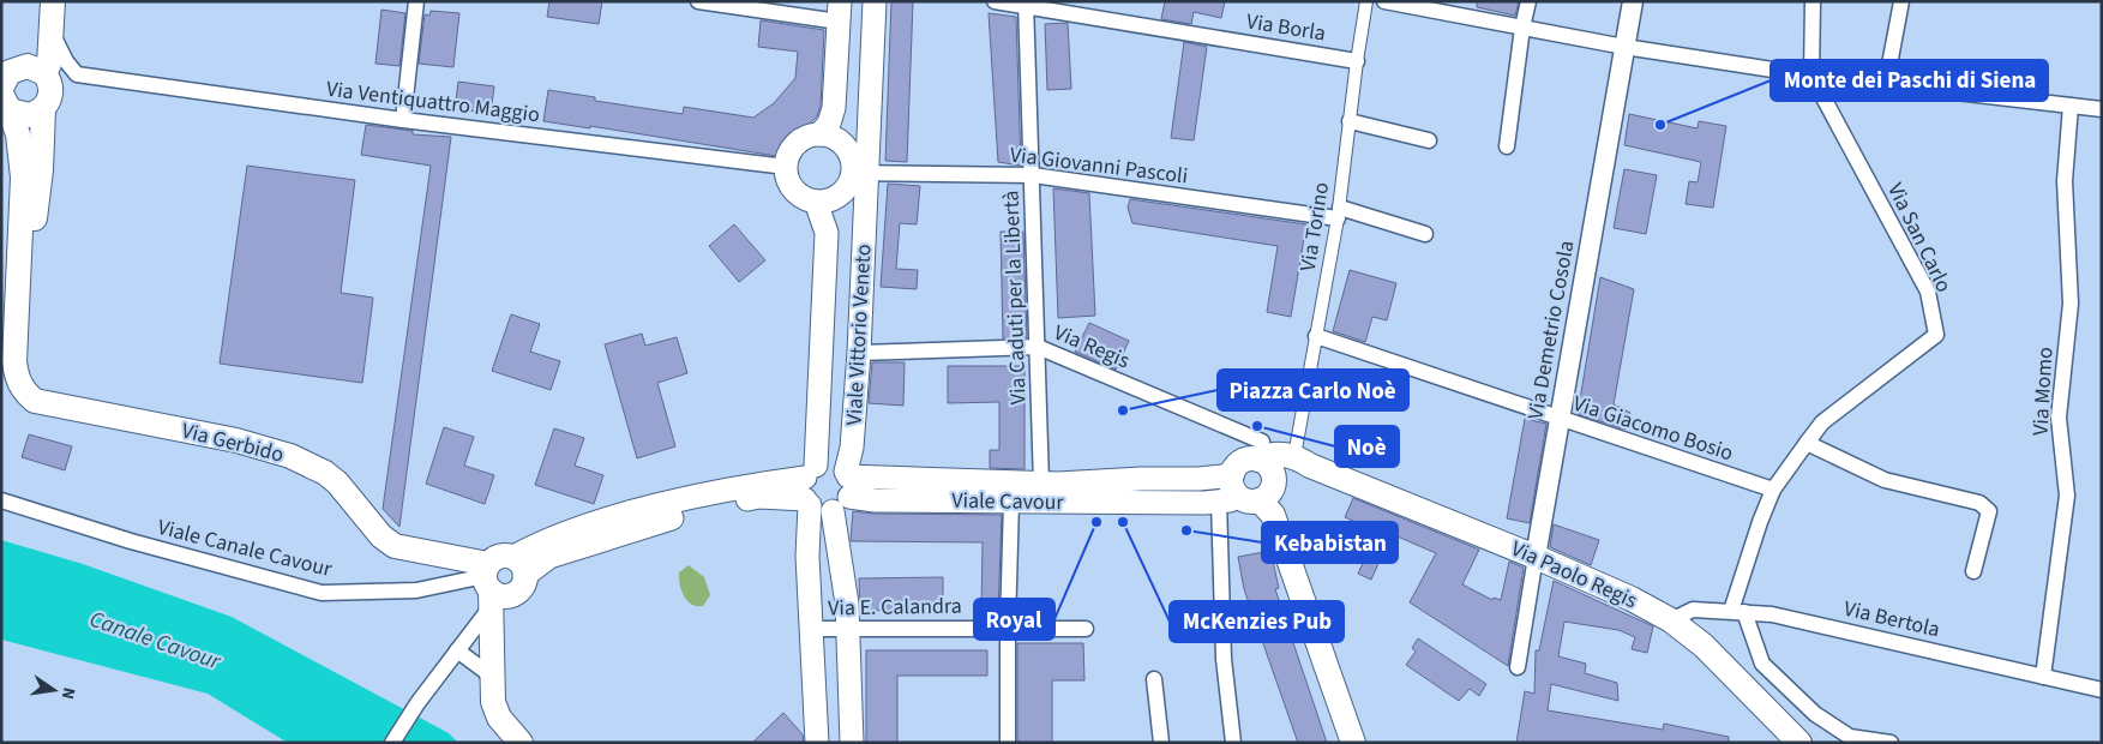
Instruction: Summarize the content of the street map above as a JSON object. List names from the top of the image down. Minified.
{"streets":{"main road":["Viale Vittorio Veneto","Via Gerbido","Viale Cavour","Via Paolo Regis"],"street":["Via Borla","Via Ventiquattro Maggio","Via Giovanni Pascoli","Via Torino","Via San Carlo","Via Caduti per la Libertà","Via Demetrio Cosola","Via Regis","Via Momo","Via Giacomo Bosio","Viale Canale Cavour","Via E. Calandra","Via Bertola"]},"crossings":[["Via Borla","Via Torino"],["Via Borla","Via Caduti per la Libertà"],["Via Ventiquattro Maggio","Via Giovanni Pascoli"],["Via Ventiquattro Maggio","Viale Vittorio Veneto"],["Via Ventiquattro Maggio","Via Gerbido"],["Via Giovanni Pascoli","Via Torino"],["Via Giovanni Pascoli","Via Caduti per la Libertà"],["Via Giovanni Pascoli","Viale Vittorio Veneto"],["Via Torino","Via Giacomo Bosio"],["Via Torino","Via Paolo Regis"],["Via San Carlo","Via Giacomo Bosio"],["Via San Carlo","Via Bertola"],["Via Caduti per la Libertà","Via Regis"],["Via Caduti per la Libertà","Viale Cavour"],["Via Demetrio Cosola","Via Giacomo Bosio"],["Via Demetrio Cosola","Via Paolo Regis"],["Viale Vittorio Veneto","Via Regis"],["Viale Vittorio Veneto","Viale Cavour"],["Viale Vittorio Veneto","Via E. Calandra"],["Via Momo","Via Bertola"],["Via Gerbido","Viale Canale Cavour"],["Via Paolo Regis","Via Bertola"]],"water":["Canale Cavour"],"places":["Monte dei Paschi di Siena","Piazza Carlo Noè","Noè","Royal","McKenzies Pub","Kebabistan"],"north":"right"}
